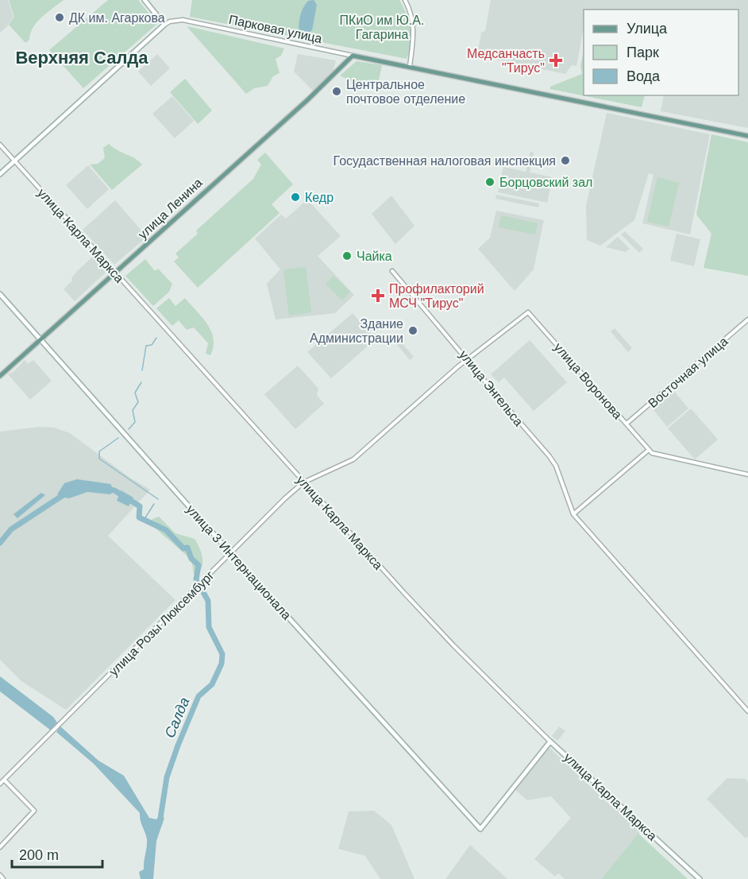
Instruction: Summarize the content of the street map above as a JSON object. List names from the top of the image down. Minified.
{"streets":{"main road":["Парковая улица","улица Ленина","улица Карла Маркса","улица 3 Интернационала"],"street":["Восточная улица","улица Воронова","улица Энгельса","улица Розы Люксембург"]},"crossings":[["Парковая улица","улица Ленина"],["улица Ленина","улица Карла Маркса"],["улица Ленина","улица 3 Интернационала"],["улица Карла Маркса","улица 3 Интернационала"],["улица Карла Маркса","улица Розы Люксембург"],["Восточная улица","улица Воронова"],["улица Воронова","улица Розы Люксембург"],["улица Энгельса","улица Розы Люксембург"],["улица 3 Интернационала","улица Розы Люксембург"]],"districts":["Верхняя Салда"],"water":["Салда"],"parks":["ПКиО им Ю.А. Гагарина"],"places":{"other":["ДК им. Агаркова","Центральное почтовое отделение","Госудаственная налоговая инспекция","Борцовский зал","Кедр","Чайка","Здание Администрации"],"health":["Медсанчасть \"Тирус\"","Профилакторий МСЧ \"Тирус\""]},"legend":["Улица","Парк","Вода"],"scale_bar":"200 m"}
